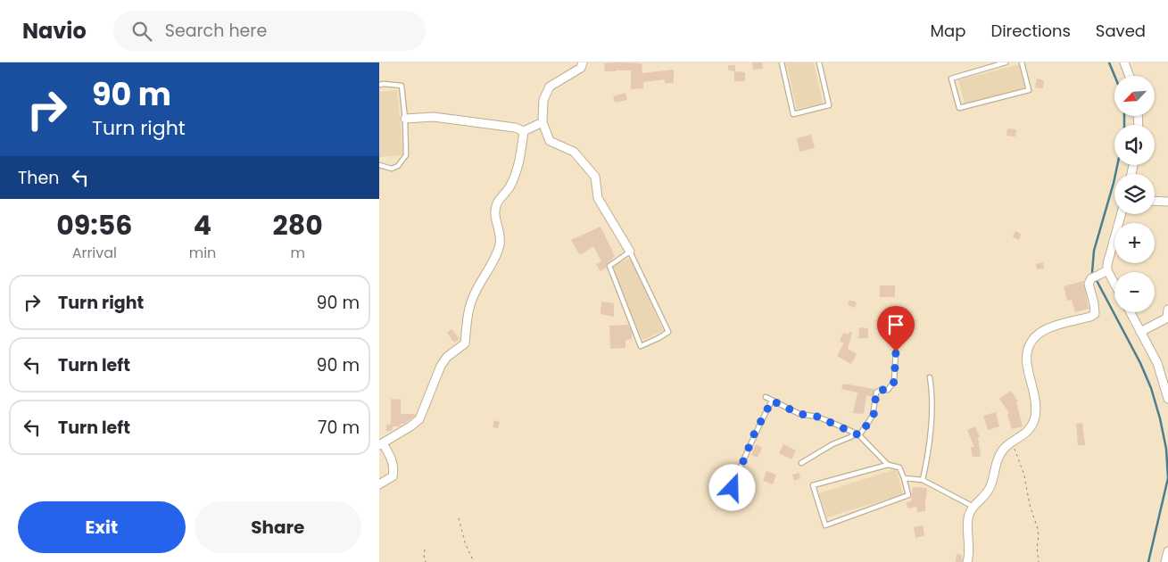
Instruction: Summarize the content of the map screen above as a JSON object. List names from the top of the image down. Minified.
{"north":"bottom left","page":{"header":"Navio","search":"Search here","nav":["Map","Directions","Saved"],"turn":["90 m","Turn right"],"map_buttons":["+","−"],"then":"Then","eta":["09:56","Arrival","4","min","280","m"],"list":[{"name":"Turn right","value":"90 m"},{"name":"Turn left","value":"90 m"},{"name":"Turn left","value":"70 m"}],"buttons":["Exit","Share"]}}
